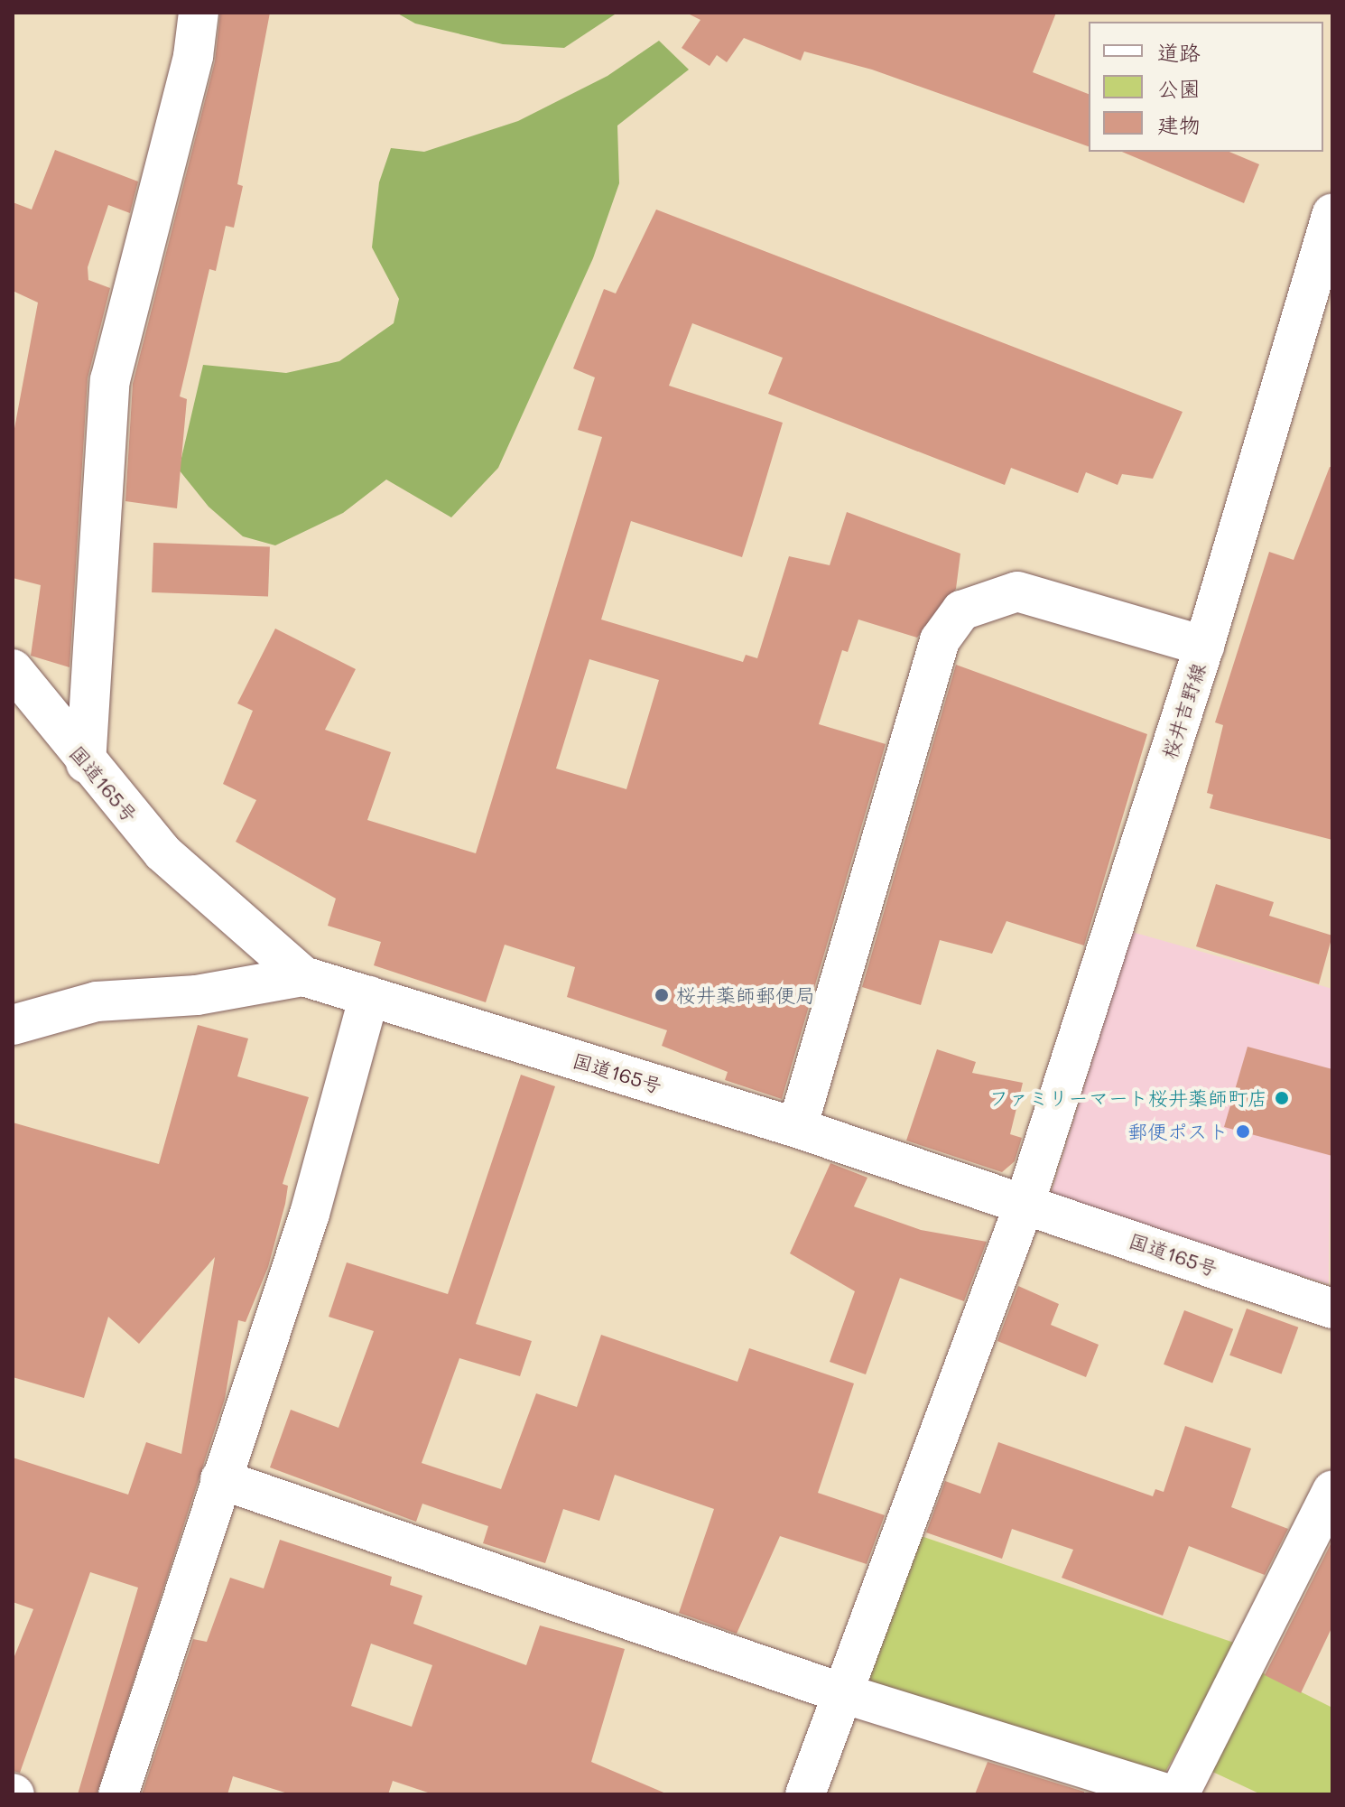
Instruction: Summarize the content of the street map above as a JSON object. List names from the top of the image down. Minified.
{"streets":{"main road":["桜井吉野線","国道165号"]},"crossings":[["桜井吉野線","国道165号"]],"places":["桜井薬師郵便局","ファミリーマート桜井薬師町店","郵便ポスト"],"legend":["道路","公園","建物"]}
